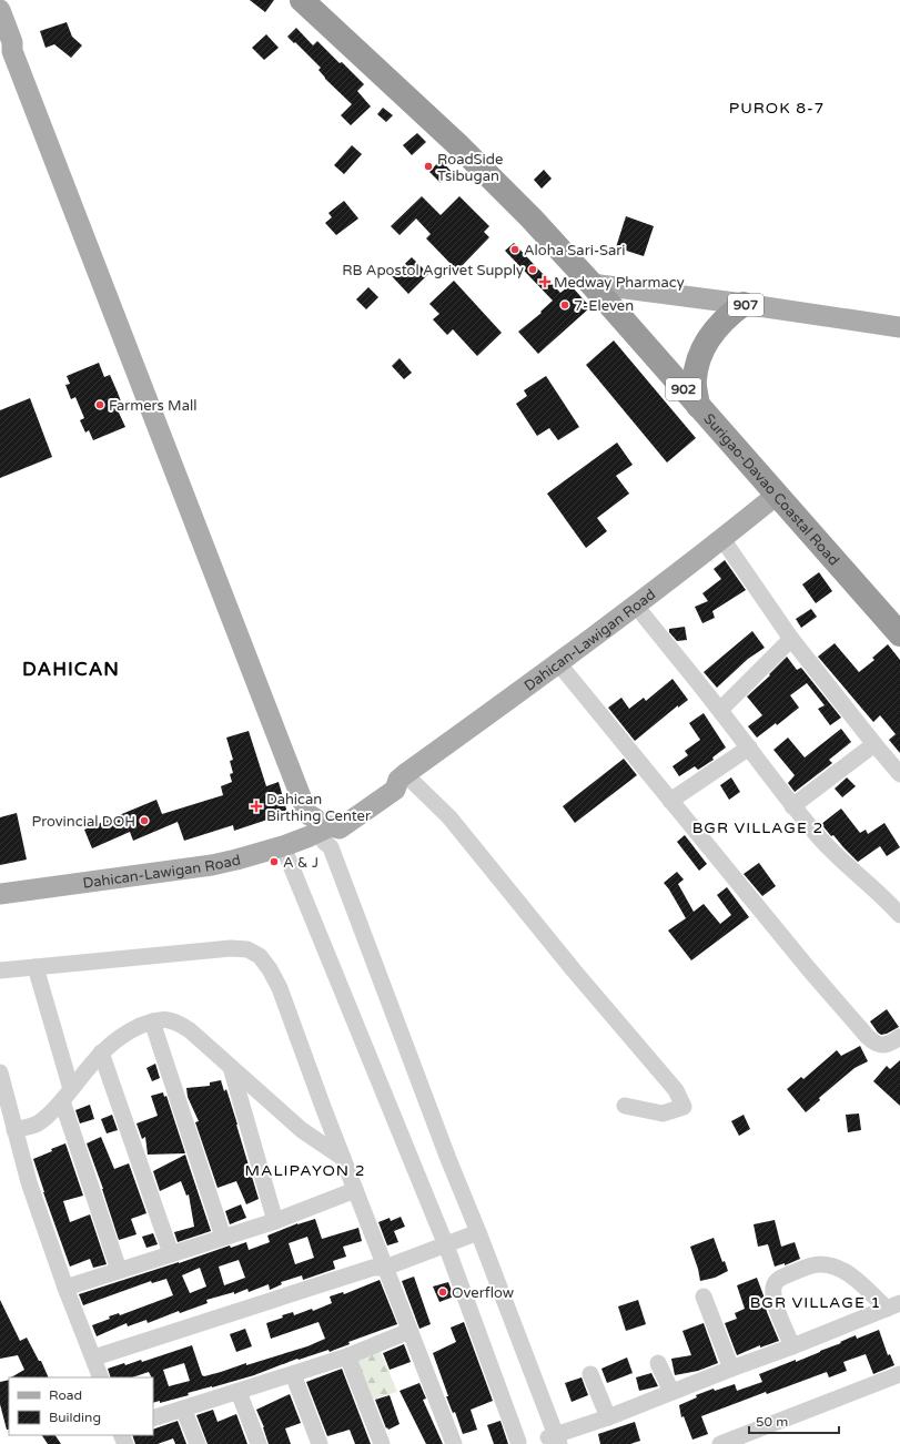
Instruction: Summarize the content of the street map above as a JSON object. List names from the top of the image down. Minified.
{"streets":{"highway":["902","Surigao-Davao Coastal Road"],"main road":["907","Dahican-Lawigan Road"]},"crossings":[["907","Surigao-Davao Coastal Road"],["Surigao-Davao Coastal Road","Dahican-Lawigan Road"]],"districts":["PUROK 8-7","DAHICAN","BGR VILLAGE 2","MALIPAYON 2","BGR VILLAGE 1"],"places":{"other":["RoadSide Tsibugan","Aloha Sari-Sari","RB Apostol Agrivet Supply","7-Eleven","Farmers Mall","Provincial DOH","A & J","Overflow"],"health":["Medway Pharmacy","Dahican Birthing Center"]},"legend":["Road","Building"],"scale_bar":"50 m"}
